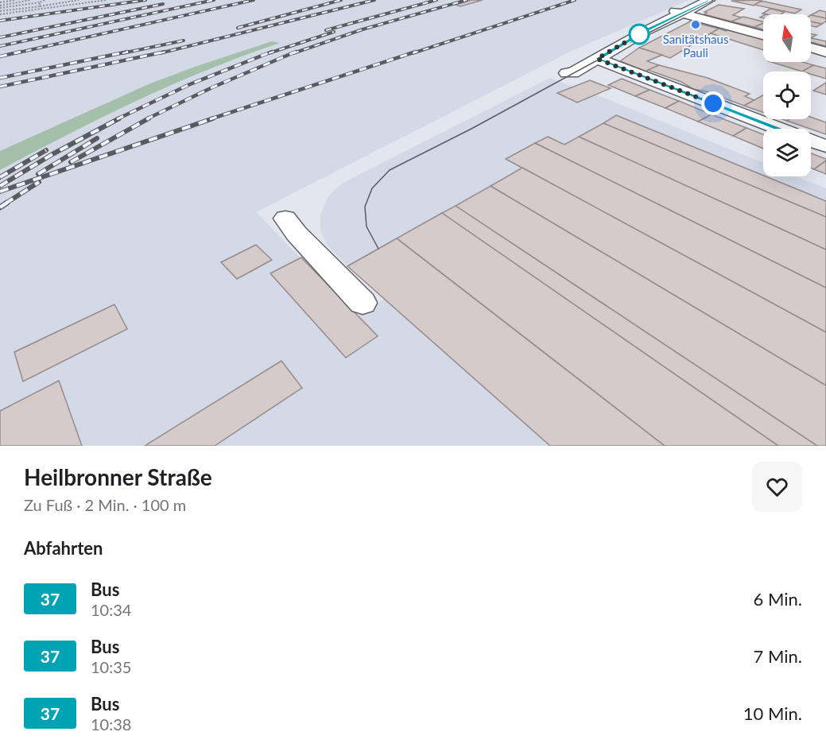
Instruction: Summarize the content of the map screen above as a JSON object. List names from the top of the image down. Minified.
{"places":["Sanitätshaus Pauli"],"lines":["bus line 37"],"north":"top","page":{"heading":[["Heilbronner Straße","Zu Fuß · 2 Min. · 100 m"],"Abfahrten"],"list":[{"mark":"37","name":"Bus","note":"10:34","value":"6 Min."},{"mark":"37","name":"Bus","note":"10:35","value":"7 Min."},{"mark":"37","name":"Bus","note":"10:38","value":"10 Min."}]}}
